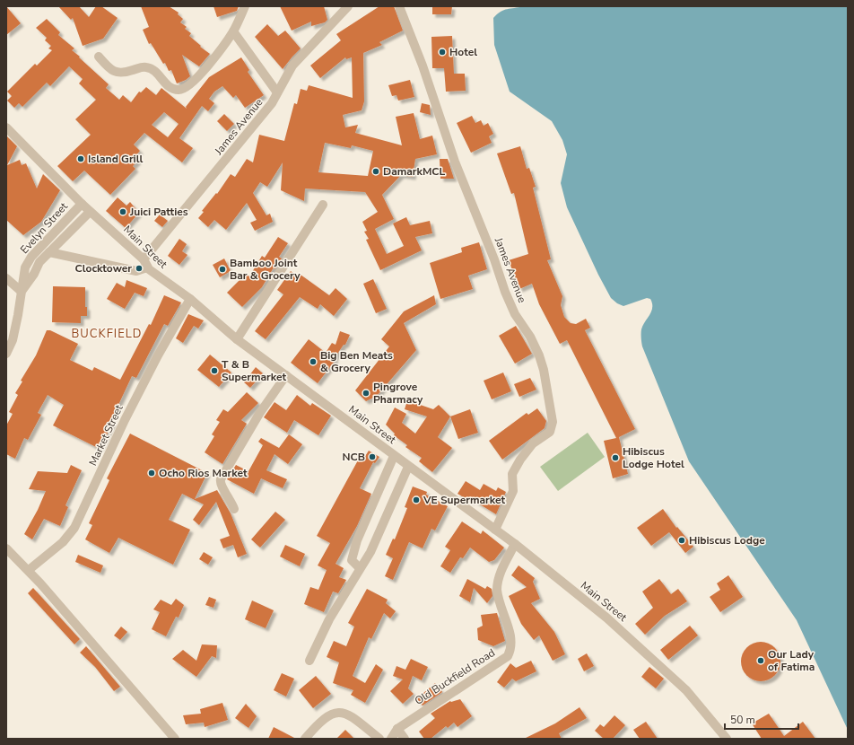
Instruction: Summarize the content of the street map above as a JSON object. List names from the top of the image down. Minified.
{"streets":{"street":["James Avenue","Evelyn Street","Main Street","Market Street","Old Buckfield Road"]},"crossings":[["James Avenue","Main Street"],["Evelyn Street","Main Street"],["Main Street","Market Street"],["Main Street","Old Buckfield Road"]],"districts":["BUCKFIELD"],"places":["Hotel","Island Grill","DamarkMCL","Juici Patties","Clocktower","Bamboo Joint Bar & Grocery","Big Ben Meats & Grocery","T & B Supermarket","Pingrove Pharmacy","NCB","Hibiscus Lodge Hotel","Ocho Rios Market","VE Supermarket","Hibiscus Lodge","Our Lady of Fatima"],"scale_bar":"50 m"}
